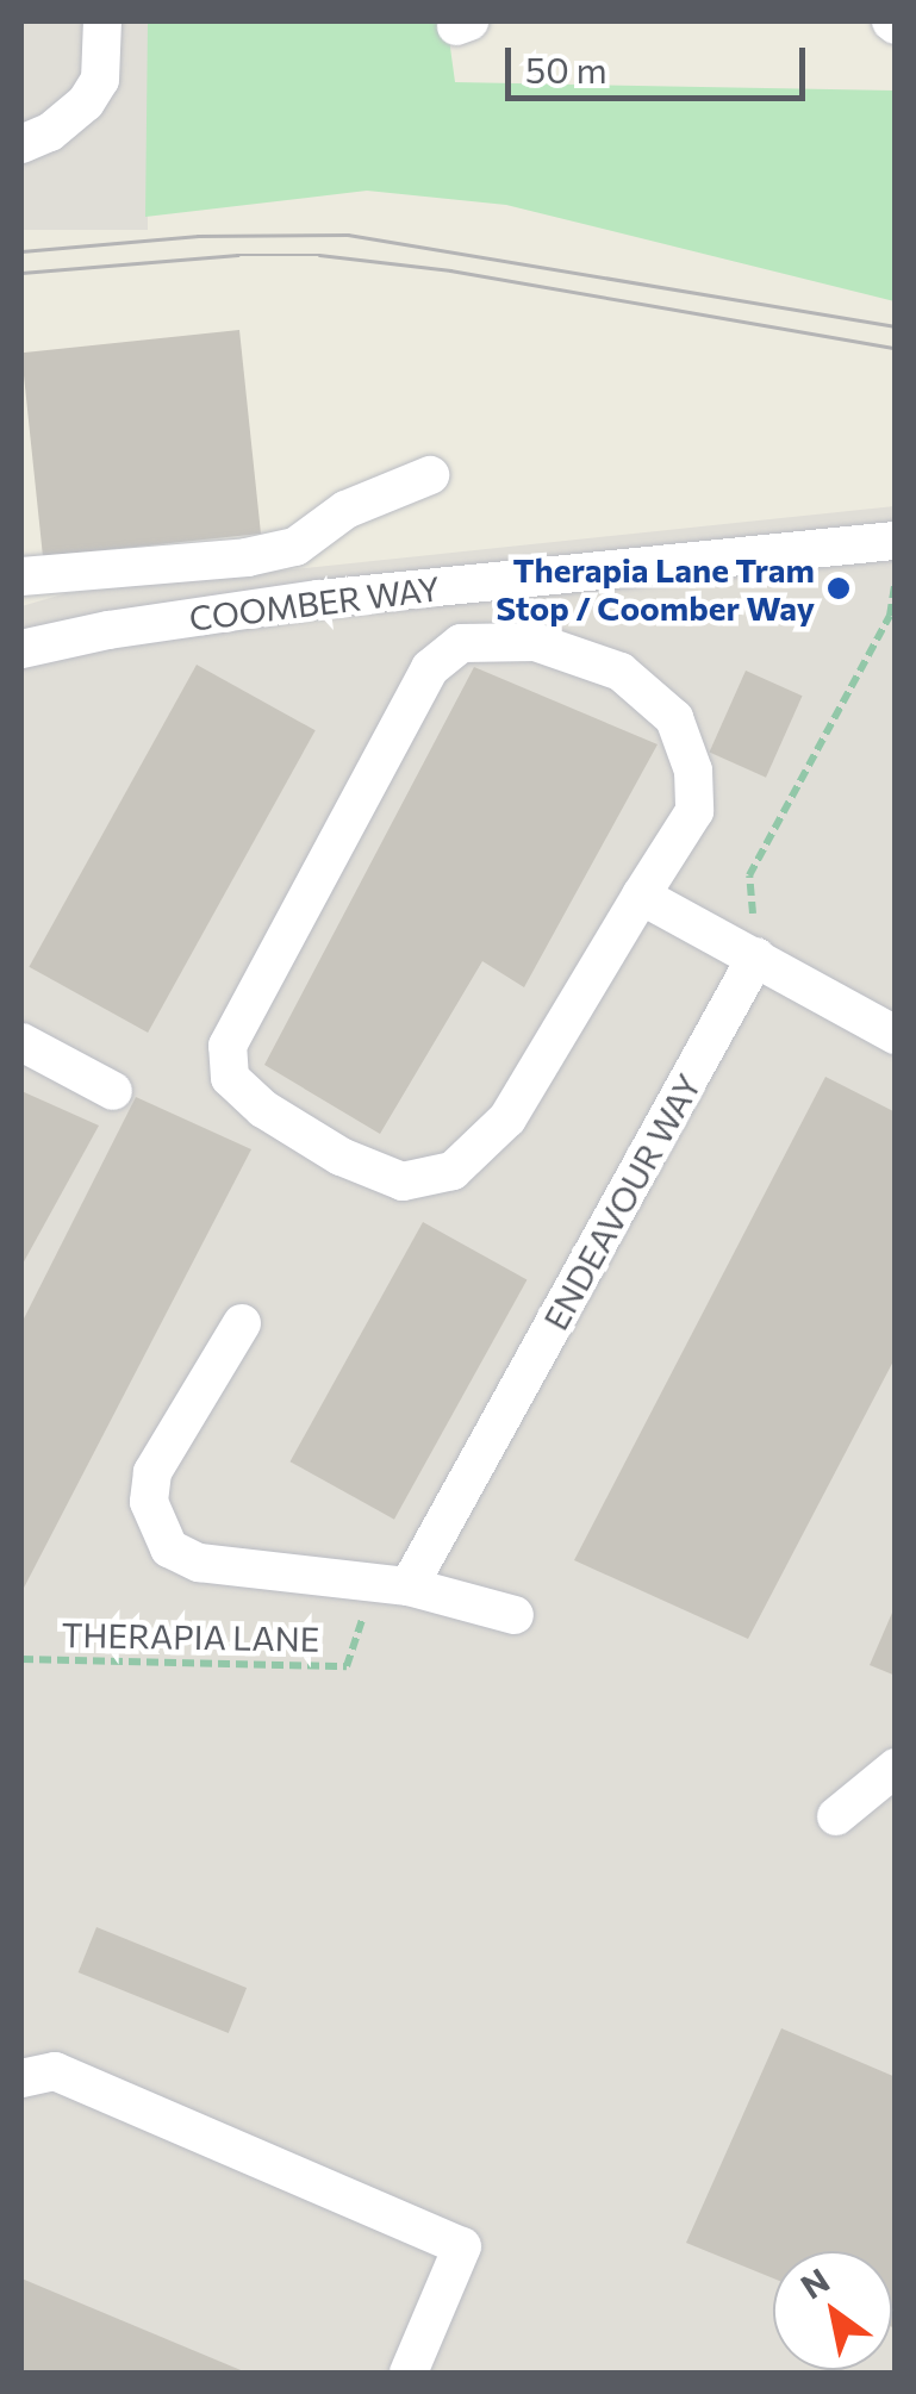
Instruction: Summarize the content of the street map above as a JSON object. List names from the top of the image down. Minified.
{"streets":{"street":["COOMBER WAY","ENDEAVOUR WAY"],"path":["THERAPIA LANE"]},"crossings":[["ENDEAVOUR WAY","THERAPIA LANE"]],"places":["Therapia Lane Tram Stop / Coomber Way"],"scale_bar":"50 m","north":"top left"}
